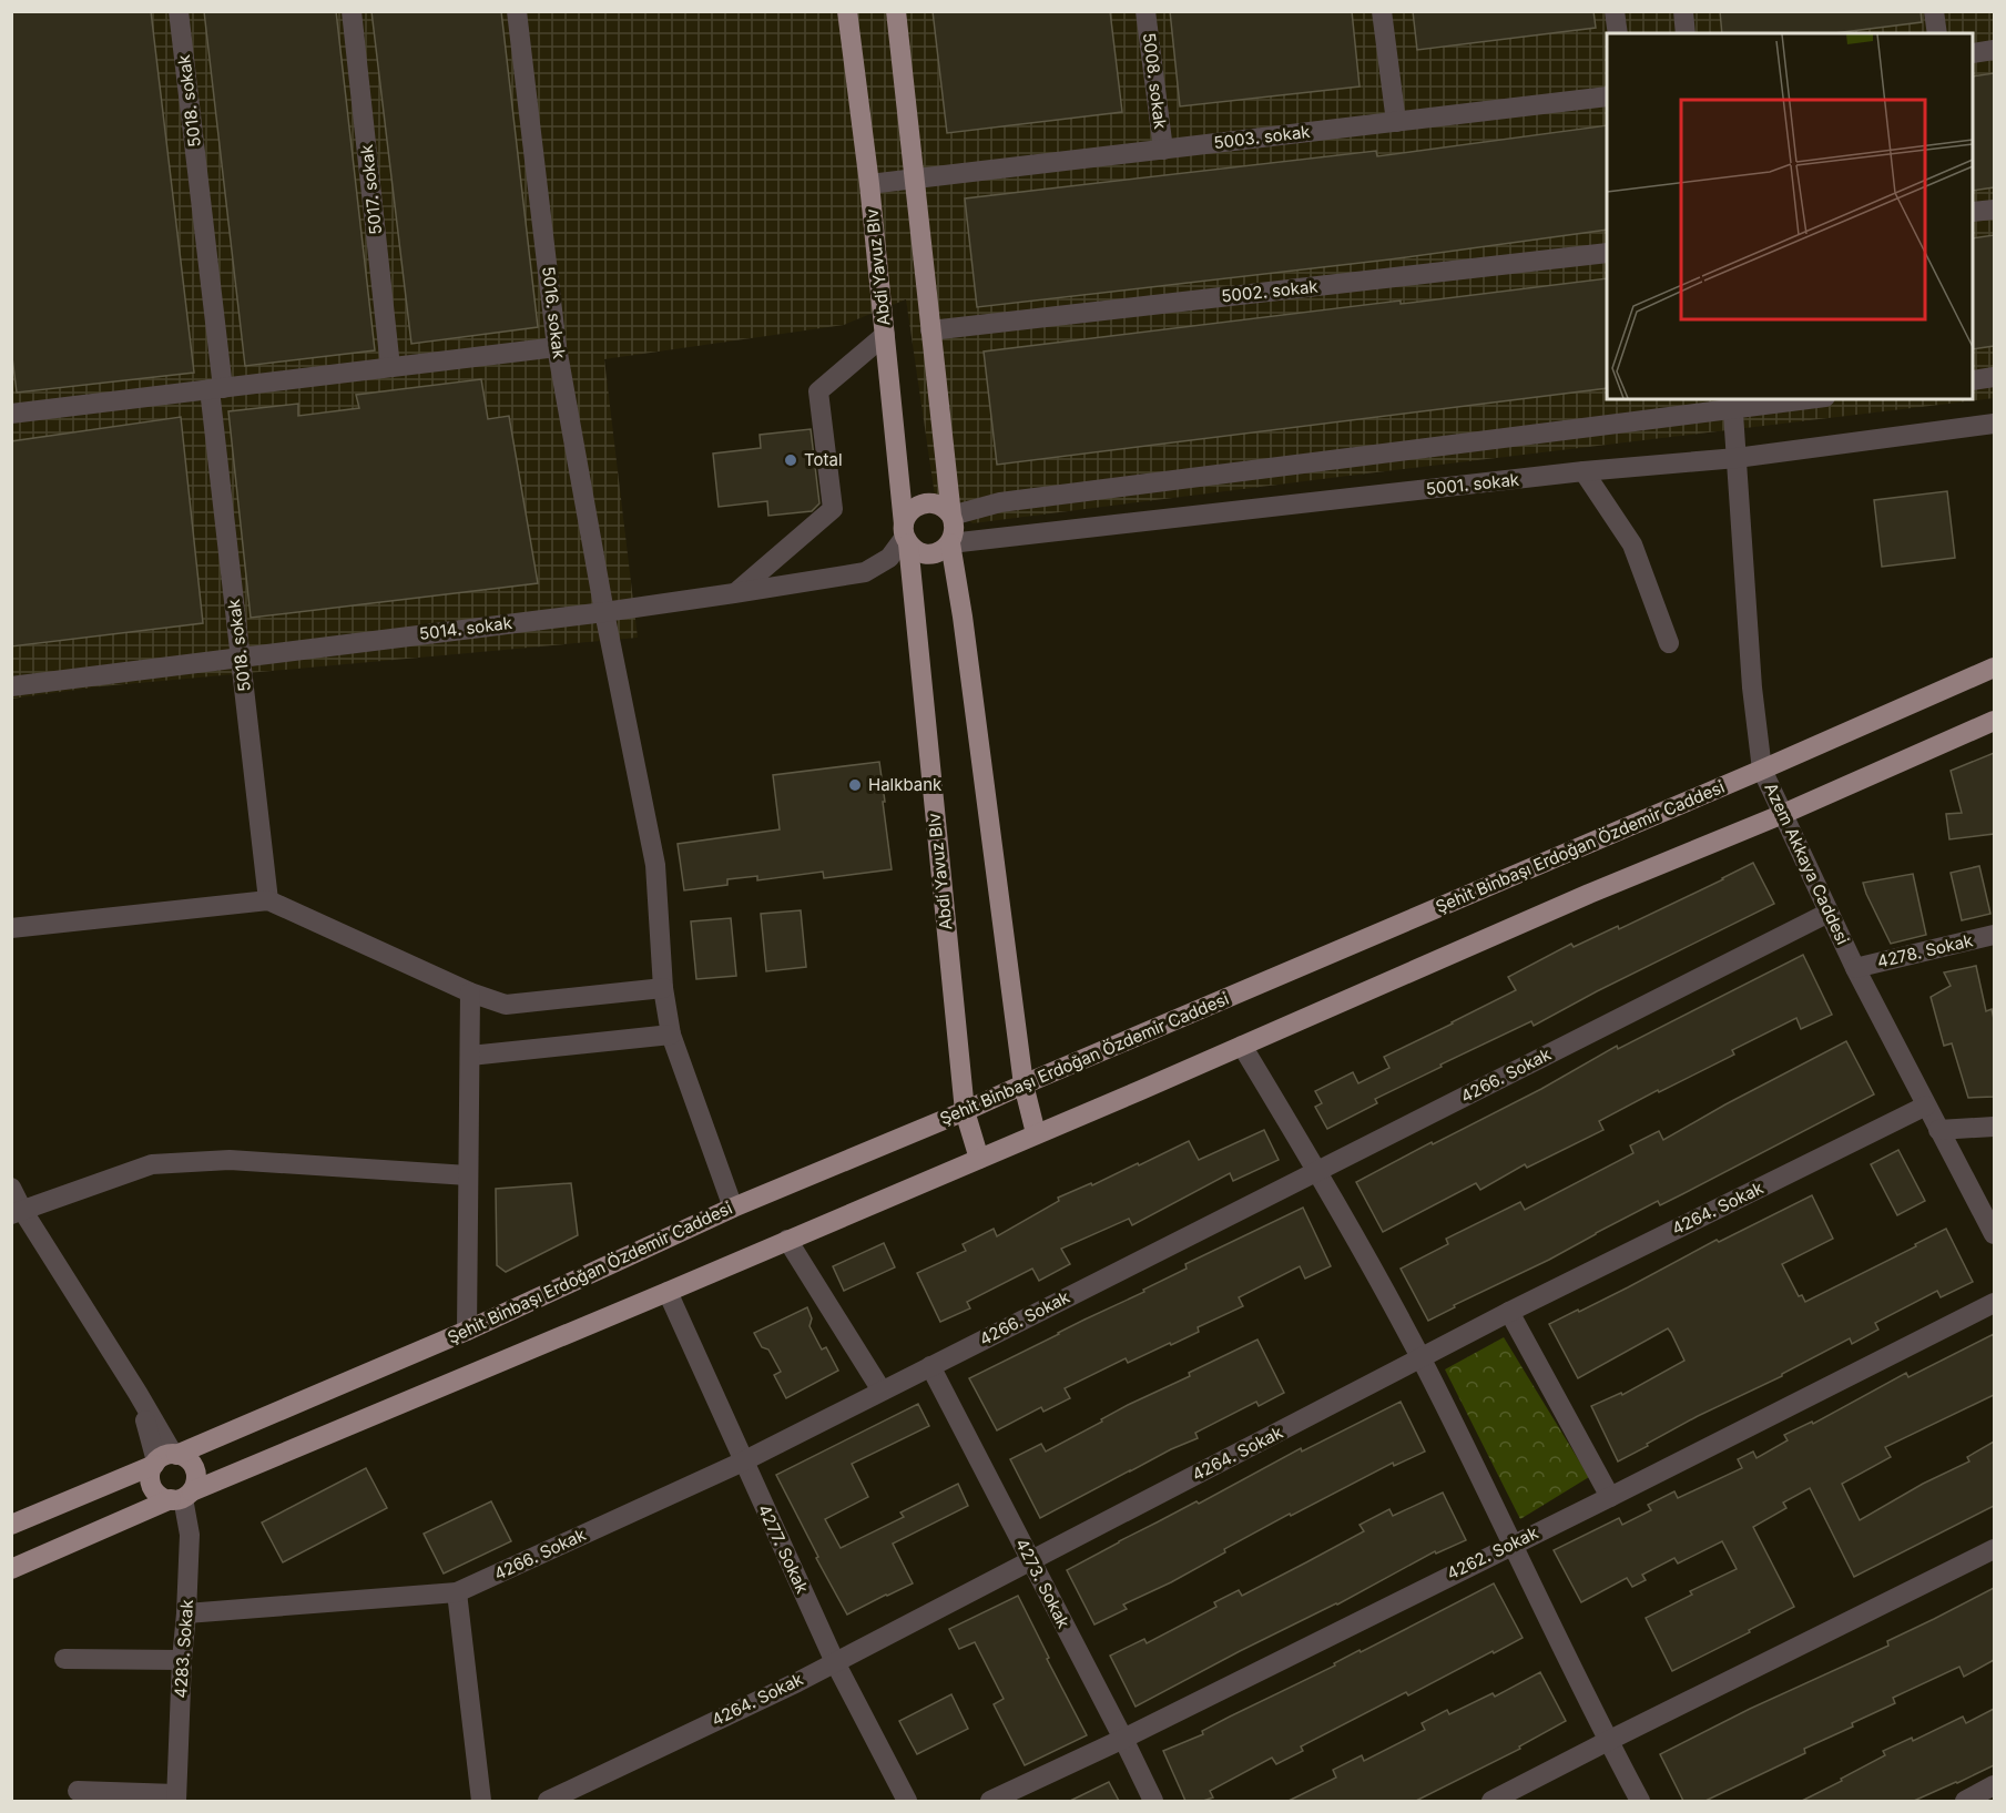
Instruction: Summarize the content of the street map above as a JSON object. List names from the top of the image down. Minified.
{"streets":{"main road":["Abdi Yavuz Blv","Şehit Binbaşı Erdoğan Özdemir Caddesi"],"street":["5008. sokak","5018. sokak","5003. sokak","5017. sokak","5002. sokak","5016. sokak","5001. sokak","5014. sokak","Azem Akkaya Caddesi","4278. Sokak","4266. Sokak","4264. Sokak","4277. Sokak","4262. Sokak","4273. Sokak","4283. Sokak"]},"crossings":[["5008. sokak","5003. sokak"],["5018. sokak","5014. sokak"],["5003. sokak","Abdi Yavuz Blv"],["Abdi Yavuz Blv","5001. sokak"],["Abdi Yavuz Blv","5014. sokak"],["Abdi Yavuz Blv","Şehit Binbaşı Erdoğan Özdemir Caddesi"],["5016. sokak","5014. sokak"],["5016. sokak","Şehit Binbaşı Erdoğan Özdemir Caddesi"],["5001. sokak","5014. sokak"],["5001. sokak","Azem Akkaya Caddesi"],["Şehit Binbaşı Erdoğan Özdemir Caddesi","Azem Akkaya Caddesi"],["Şehit Binbaşı Erdoğan Özdemir Caddesi","4283. Sokak"],["Azem Akkaya Caddesi","4278. Sokak"],["Azem Akkaya Caddesi","4266. Sokak"],["Azem Akkaya Caddesi","4264. Sokak"],["4266. Sokak","4277. Sokak"],["4266. Sokak","4273. Sokak"],["4266. Sokak","4283. Sokak"],["4264. Sokak","4277. Sokak"],["4264. Sokak","4273. Sokak"],["4262. Sokak","4273. Sokak"]],"places":["Total","Halkbank"]}
